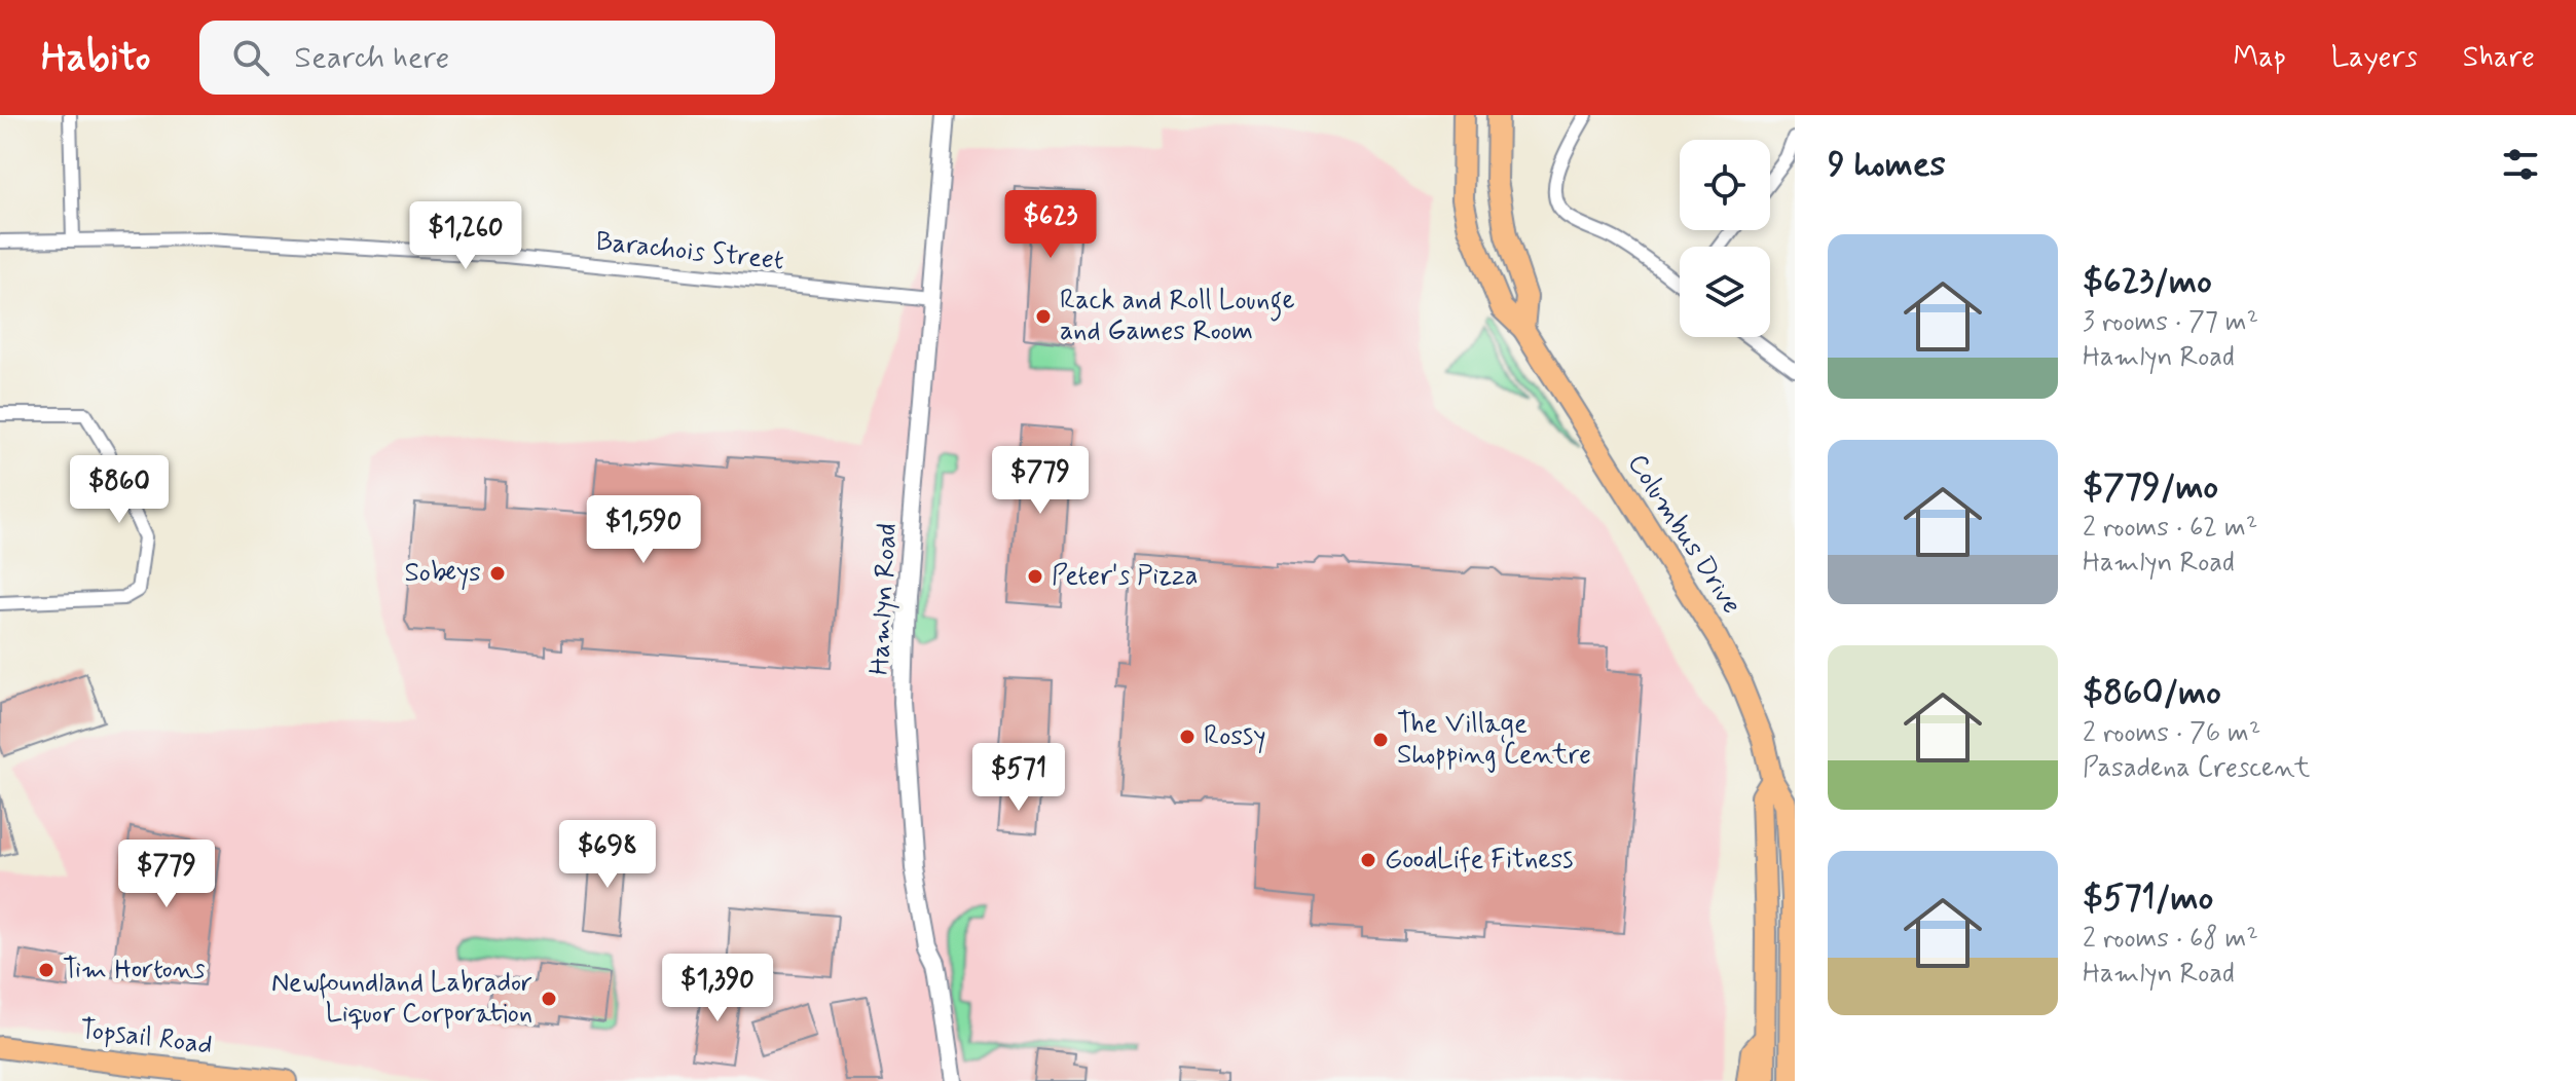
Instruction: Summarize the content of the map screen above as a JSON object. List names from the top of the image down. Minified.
{"streets":{"main road":["Columbus Drive","Topsail Road"],"street":["Barachois Street","Hamlyn Road"]},"crossings":[["Barachois Street","Hamlyn Road"]],"places":["Rack and Roll Lounge and Games Room","Sobeys","Peter's Pizza","Rossy","The Village Shopping Centre","GoodLife Fitness","Tim Hortons","Newfoundland Labrador Liquor Corporation"],"page":{"header":"Habito","search":"Search here","nav":["Map","Layers","Share"],"heading":"9 homes","price":["$623","$1,260","$779","$860","$1,590","$571","$698","$779","$1,390"],"list":[{"name":"$623/mo","note":"3 rooms · 77 m² · Hamlyn Road"},{"name":"$779/mo","note":"2 rooms · 62 m² · Hamlyn Road"},{"name":"$860/mo","note":"2 rooms · 76 m² · Pasadena Crescent"},{"name":"$571/mo","note":"2 rooms · 68 m² · Hamlyn Road"}]}}
